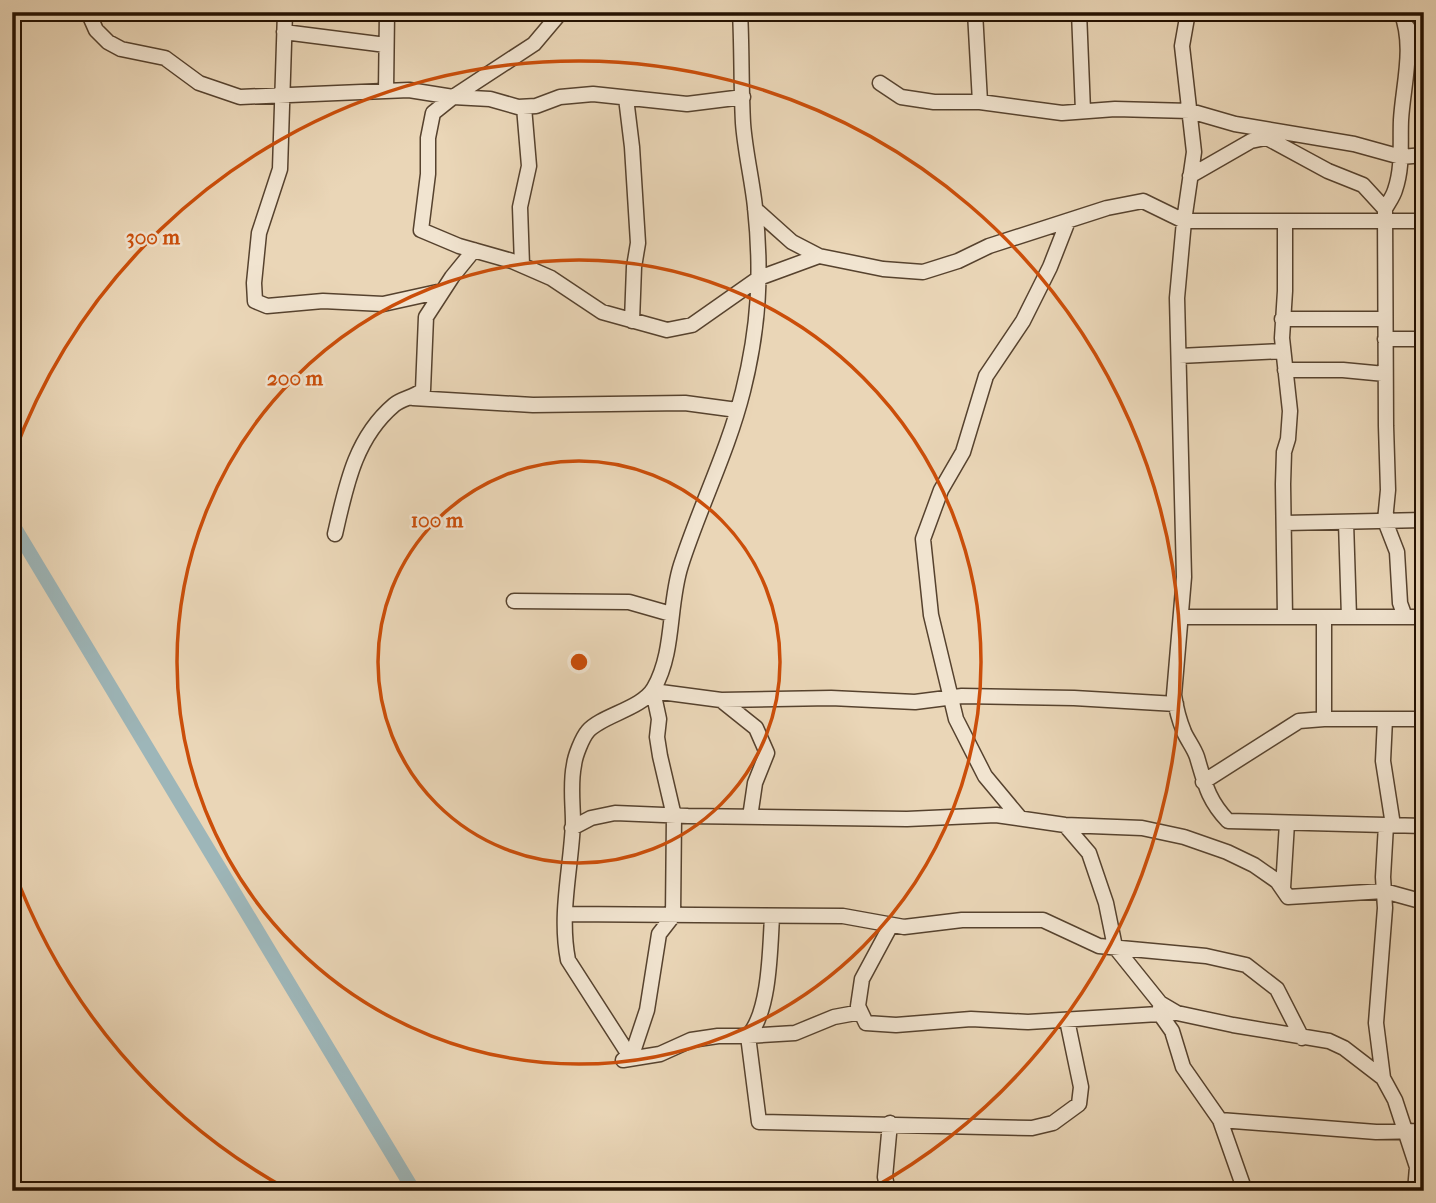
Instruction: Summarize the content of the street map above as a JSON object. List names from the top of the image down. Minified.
{"rings":["300 m","200 m","100 m"]}
